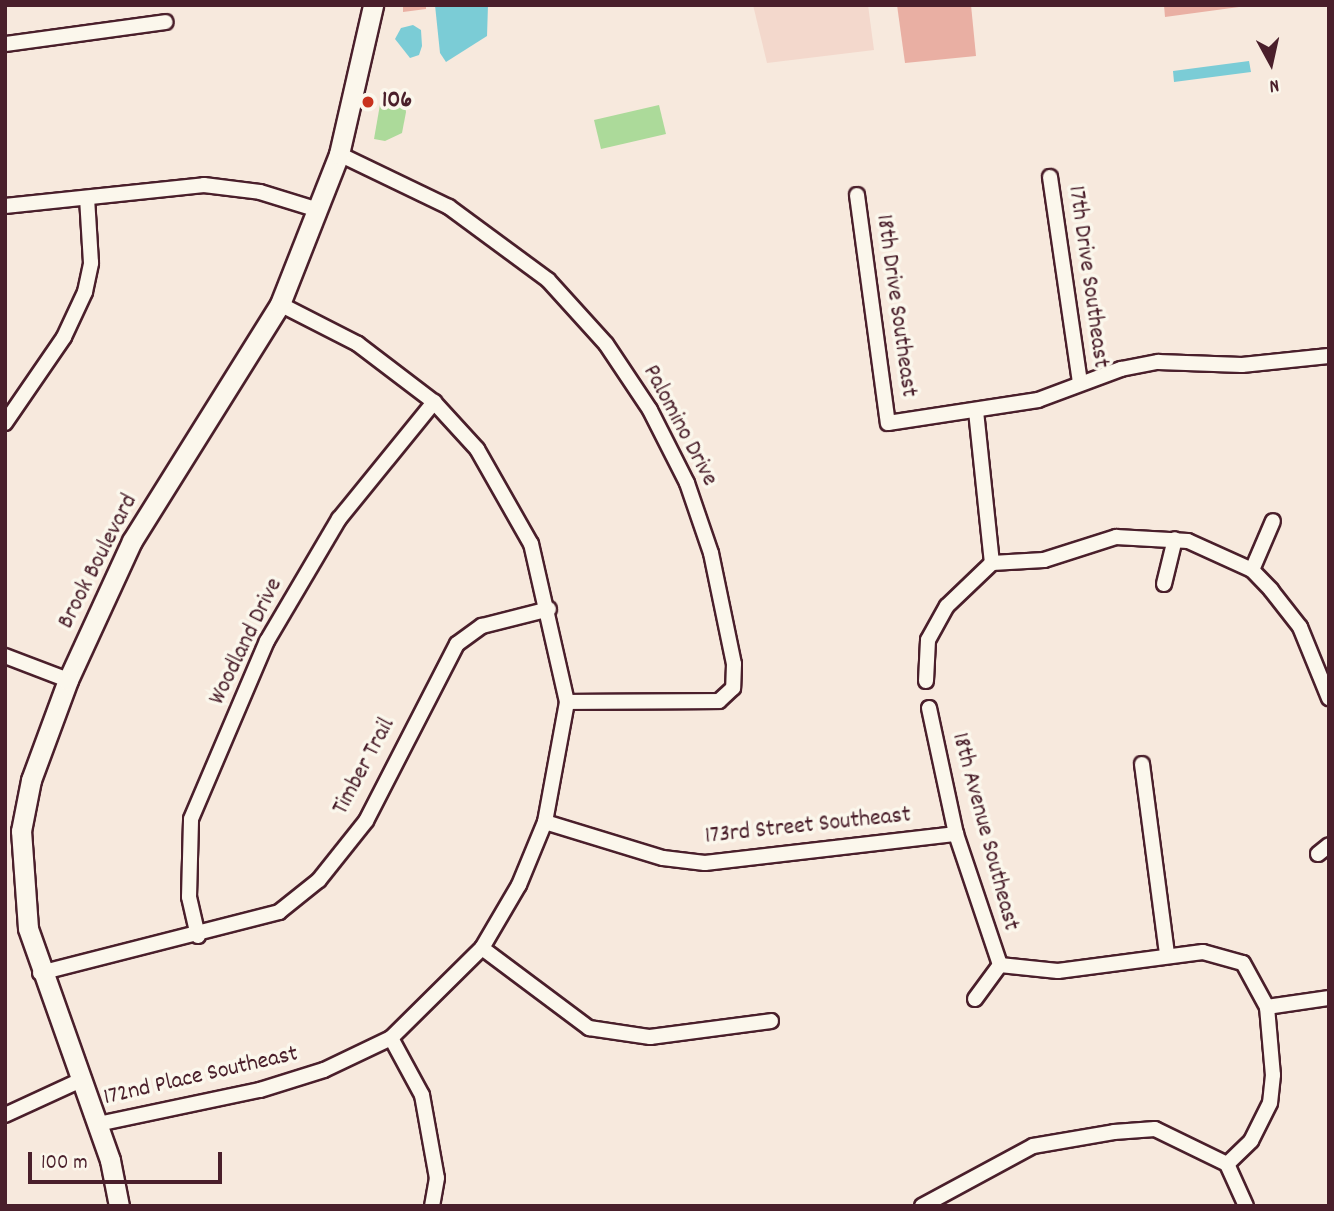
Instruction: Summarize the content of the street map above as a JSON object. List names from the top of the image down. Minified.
{"streets":{"street":["17th Drive Southeast","18th Drive Southeast","Palomino Drive","Brook Boulevard","Woodland Drive","Timber Trail","173rd Street Southeast","18th Avenue Southeast","172nd Place Southeast"]},"crossings":[["Palomino Drive","Brook Boulevard"],["Palomino Drive","172nd Place Southeast"],["Brook Boulevard","Timber Trail"],["Brook Boulevard","172nd Place Southeast"],["Woodland Drive","Timber Trail"],["Woodland Drive","172nd Place Southeast"],["Timber Trail","172nd Place Southeast"],["173rd Street Southeast","18th Avenue Southeast"],["173rd Street Southeast","172nd Place Southeast"]],"places":["106"],"scale_bar":"100 m","north":"bottom"}
